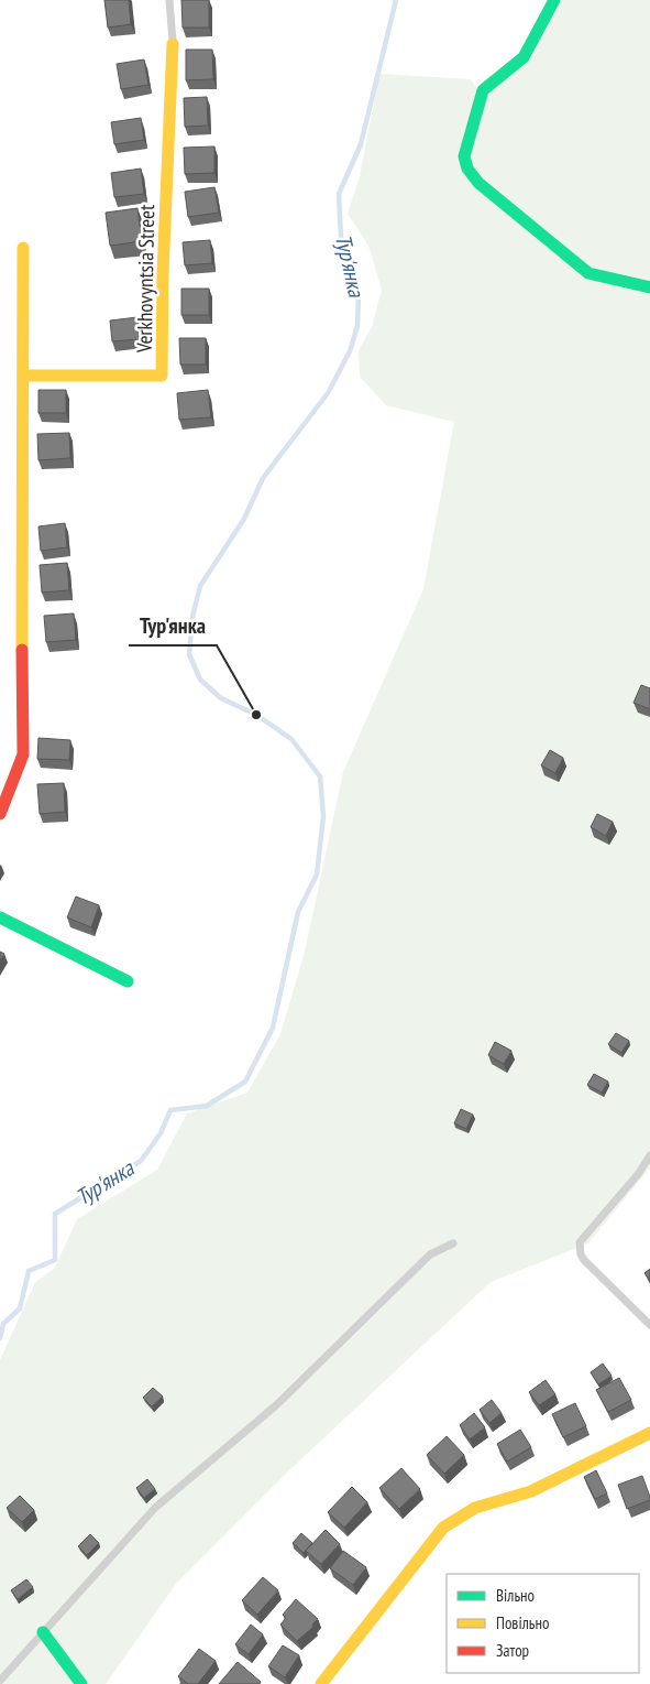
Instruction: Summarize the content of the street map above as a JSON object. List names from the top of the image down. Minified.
{"streets":{"street":["Verkhovyntsia Street"]},"water":["Тур'янка"],"places":["Тур'янка"],"legend":["Вільно","Повільно","Затор"]}
